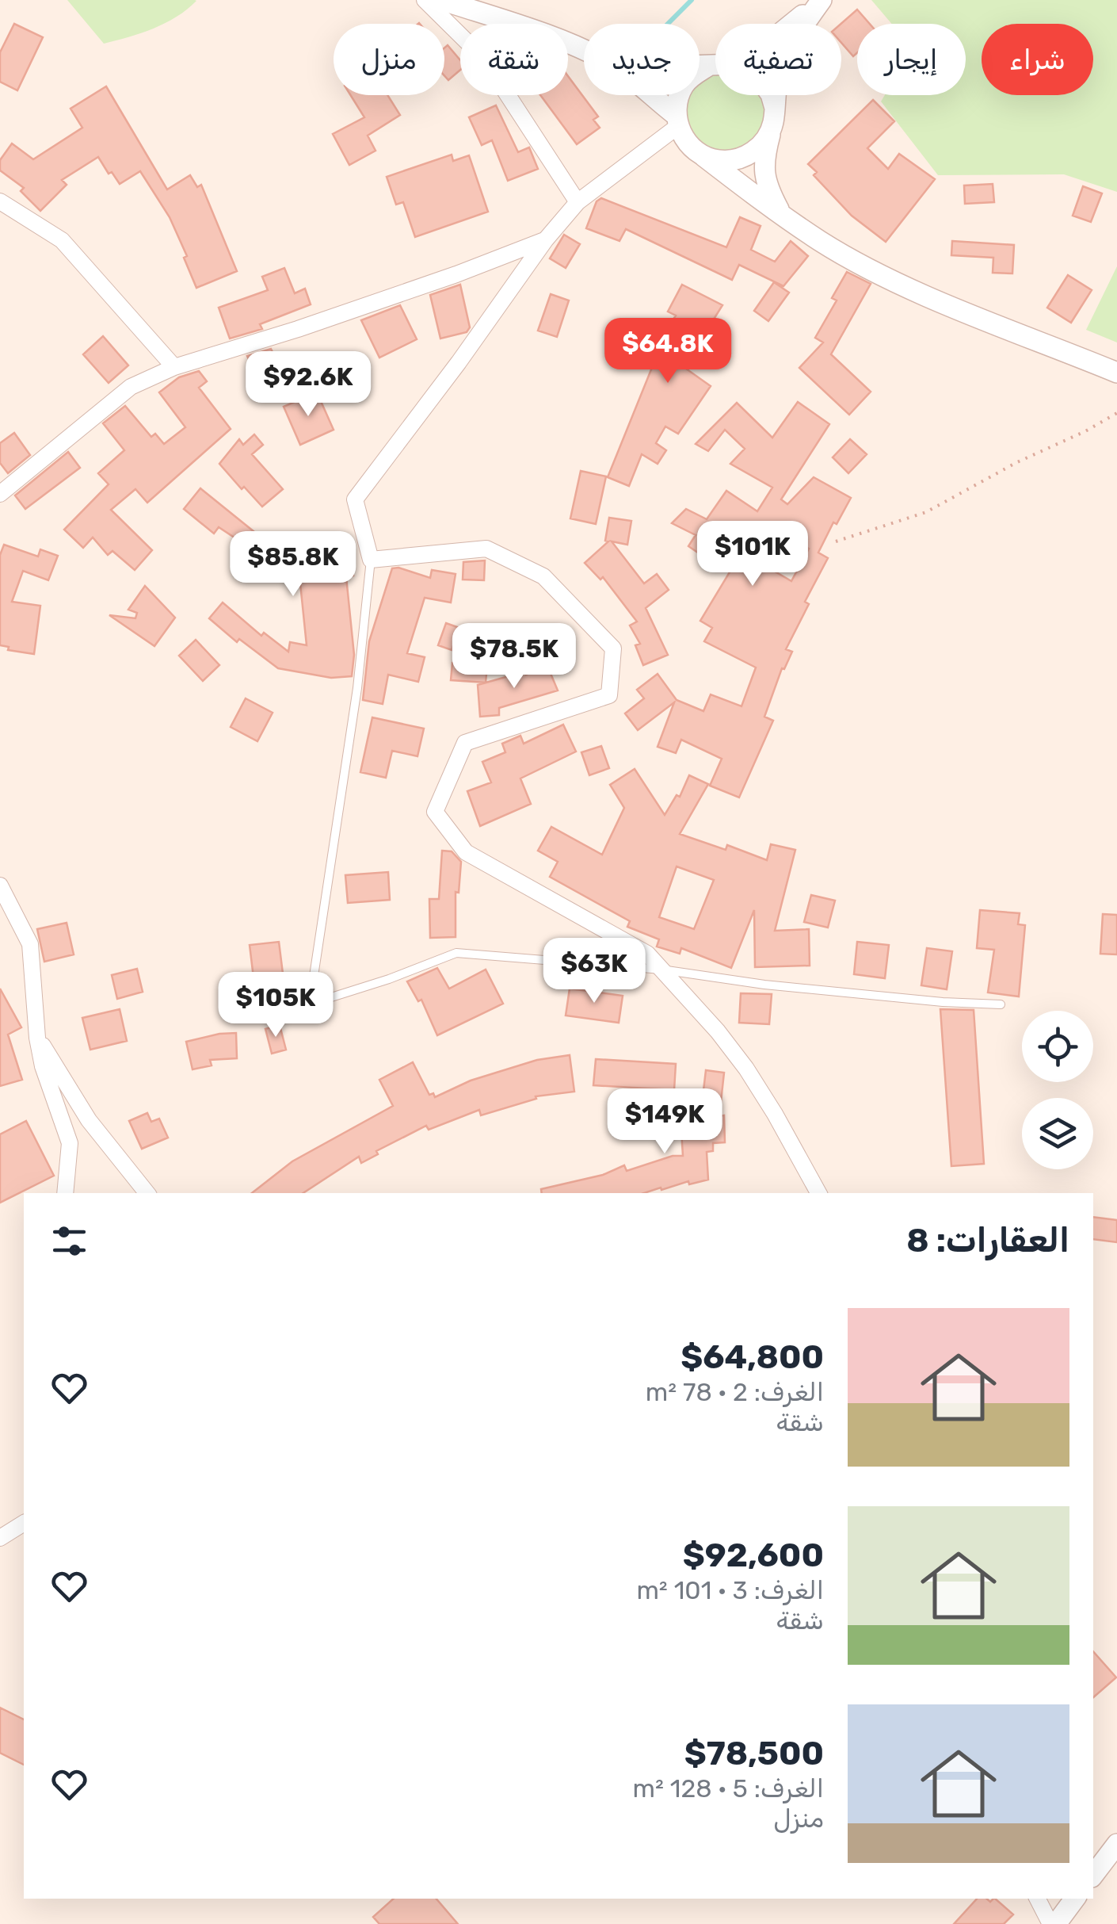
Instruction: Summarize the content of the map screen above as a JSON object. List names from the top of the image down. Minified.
{"page":{"chip":["شراء","إيجار","تصفية","جديد","شقة","منزل"],"price":["$64.8K","$92.6K","$101K","$85.8K","$78.5K","$63K","$105K","$149K"],"heading":"العقارات: 8","list":[{"name":"$64,800","note":"الغرف: 2 · 78 m² · شقة"},{"name":"$92,600","note":"الغرف: 3 · 101 m² · شقة"},{"name":"$78,500","note":"الغرف: 5 · 128 m² · منزل"}]}}
